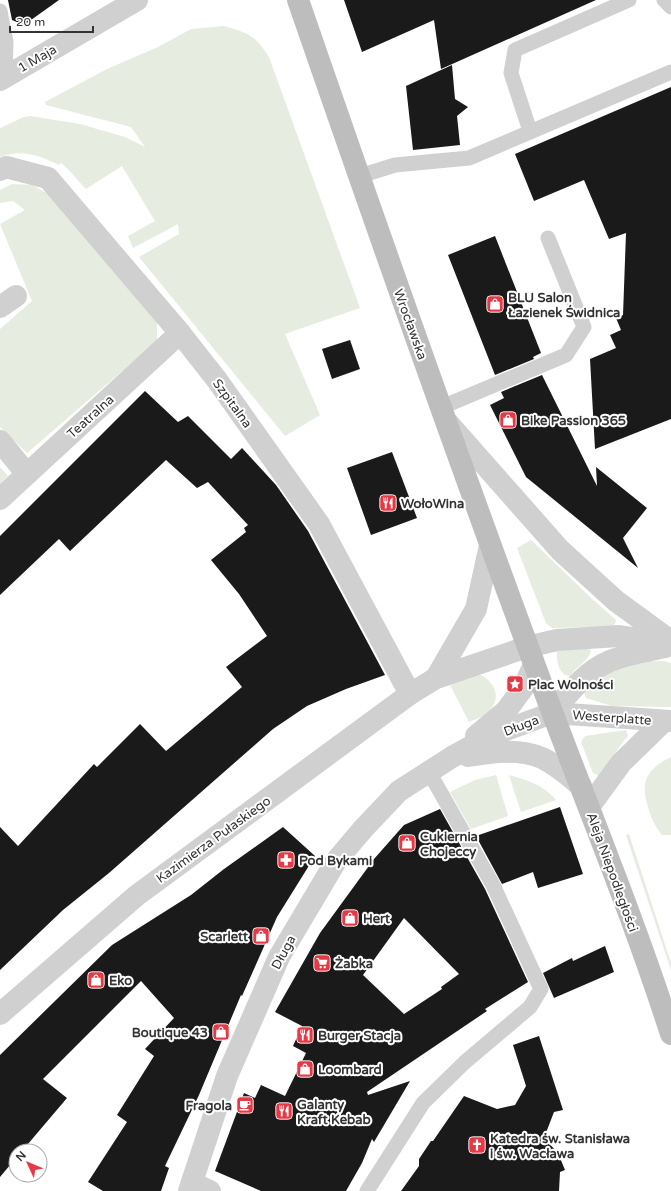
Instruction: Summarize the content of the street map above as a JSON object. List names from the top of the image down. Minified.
{"streets":{"main road":["Wrocławska","Aleja Niepodległości"],"street":["1 Maja","Szpitalna","Teatralna","Westerplatte","Długa","Kazimierza Pułaskiego"]},"crossings":[["Wrocławska","Długa"],["Wrocławska","Kazimierza Pułaskiego"],["Wrocławska","Aleja Niepodległości"],["Szpitalna","Teatralna"],["Szpitalna","Kazimierza Pułaskiego"],["Westerplatte","Długa"],["Westerplatte","Aleja Niepodległości"],["Długa","Kazimierza Pułaskiego"],["Długa","Aleja Niepodległości"],["Kazimierza Pułaskiego","Aleja Niepodległości"]],"places":{"shop":["BLU Salon Łazienek Świdnica","Bike Passion 365","Cukiernia Chojeccy","Hert","Scarlett","Eko","Boutique 43","Loombard"],"restaurant":["WołoWina","Burger Stacja","Galanty Kraft Kebab"],"place":["Plac Wolności"],"pharmacy":["Pod Bykami"],"supermarket":["Żabka"],"cafe":["Fragola"],"church":["Katedra św. Stanisława i św. Wacława"]},"scale_bar":"20 m","north":"top left"}
